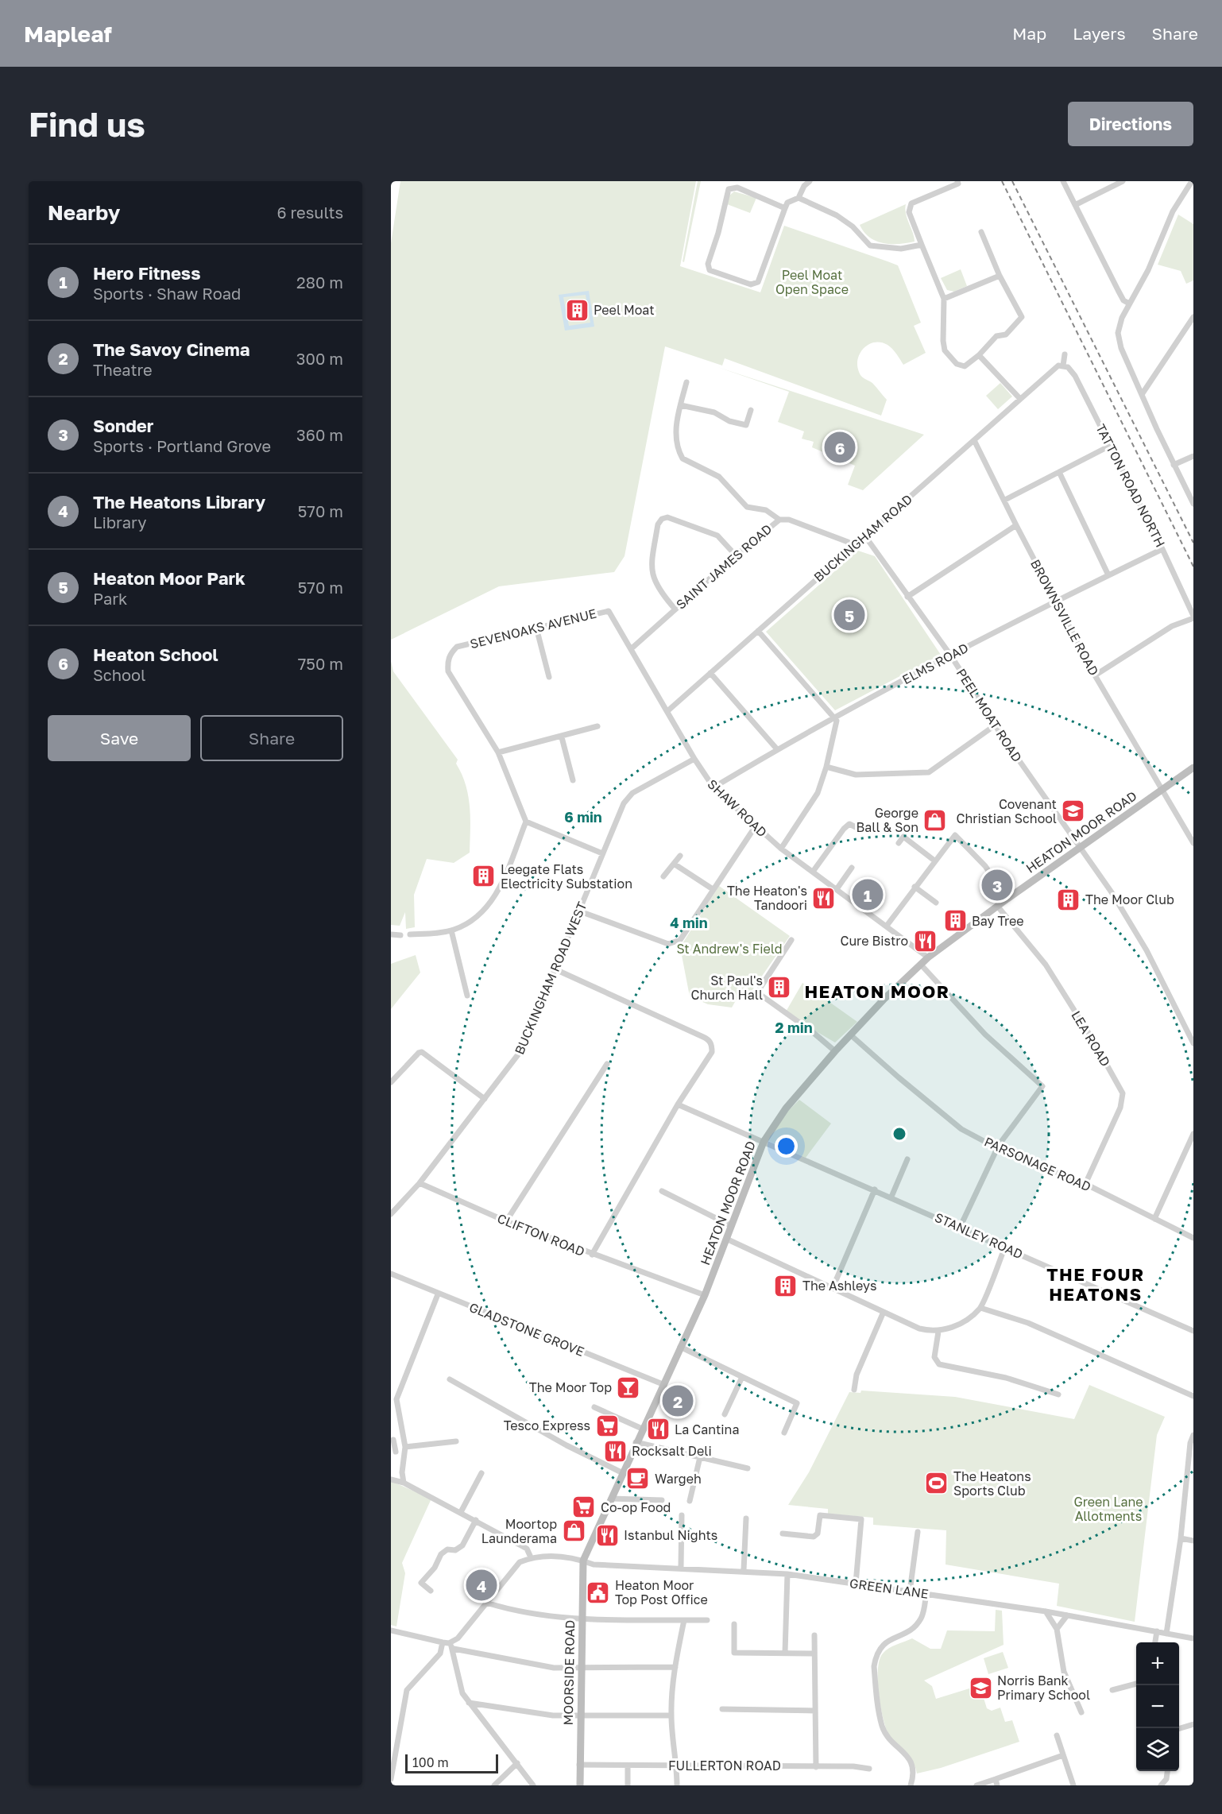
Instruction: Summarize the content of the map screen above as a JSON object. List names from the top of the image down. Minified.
{"streets":{"main road":["HEATON MOOR ROAD","MOORSIDE ROAD"],"street":["TATTON ROAD NORTH","BUCKINGHAM ROAD","SAINT JAMES ROAD","BROWNSVILLE ROAD","SEVENOAKS AVENUE","ELMS ROAD","PEEL MOAT ROAD","SHAW ROAD","BUCKINGHAM ROAD WEST","LEA ROAD","PARSONAGE ROAD","CLIFTON ROAD","STANLEY ROAD","GLADSTONE GROVE","GREEN LANE","FULLERTON ROAD"]},"crossings":[["TATTON ROAD NORTH","BUCKINGHAM ROAD"],["TATTON ROAD NORTH","ELMS ROAD"],["BUCKINGHAM ROAD","SAINT JAMES ROAD"],["BUCKINGHAM ROAD","BROWNSVILLE ROAD"],["BUCKINGHAM ROAD","PEEL MOAT ROAD"],["BUCKINGHAM ROAD","SHAW ROAD"],["SAINT JAMES ROAD","SHAW ROAD"],["BROWNSVILLE ROAD","ELMS ROAD"],["BROWNSVILLE ROAD","HEATON MOOR ROAD"],["SEVENOAKS AVENUE","SHAW ROAD"],["ELMS ROAD","PEEL MOAT ROAD"],["ELMS ROAD","SHAW ROAD"],["PEEL MOAT ROAD","HEATON MOOR ROAD"],["SHAW ROAD","HEATON MOOR ROAD"],["SHAW ROAD","BUCKINGHAM ROAD WEST"],["HEATON MOOR ROAD","LEA ROAD"],["HEATON MOOR ROAD","PARSONAGE ROAD"],["HEATON MOOR ROAD","CLIFTON ROAD"],["HEATON MOOR ROAD","STANLEY ROAD"],["HEATON MOOR ROAD","GLADSTONE GROVE"],["HEATON MOOR ROAD","GREEN LANE"],["HEATON MOOR ROAD","MOORSIDE ROAD"],["BUCKINGHAM ROAD WEST","CLIFTON ROAD"],["LEA ROAD","PARSONAGE ROAD"],["GREEN LANE","MOORSIDE ROAD"],["MOORSIDE ROAD","FULLERTON ROAD"]],"districts":["HEATON MOOR","THE FOUR HEATONS"],"parks":["Peel Moat Open Space","St Andrew's Field","Green Lane Allotments"],"places":{"building":["Peel Moat","Leegate Flats Electricity Substation","The Moor Club","Bay Tree","St Paul's Church Hall","The Ashleys"],"school or university":["Covenant Christian School","Norris Bank Primary School"],"shop":["George Ball & Son","Moortop Launderama"],"restaurant":["The Heaton's Tandoori","Cure Bistro","La Cantina","Rocksalt Deli","Istanbul Nights"],"bar":["The Moor Top"],"supermarket":["Tesco Express","Co-op Food"],"cafe":["Wargeh"],"sports":["The Heatons Sports Club"],"public building":["Heaton Moor Top Post Office"]},"scale_bar":"100 m","page":{"header":"Mapleaf","nav":["Map","Layers","Share"],"buttons":["Directions",["Save","Share"]],"title":"Find us","heading":["Nearby","6 results"],"list":[{"mark":"1","name":"Hero Fitness","note":"Sports · Shaw Road","value":"280 m"},{"mark":"2","name":"The Savoy Cinema","note":"Theatre","value":"300 m"},{"mark":"3","name":"Sonder","note":"Sports · Portland Grove","value":"360 m"},{"mark":"4","name":"The Heatons Library","note":"Library","value":"570 m"},{"mark":"5","name":"Heaton Moor Park","note":"Park","value":"570 m"},{"mark":"6","name":"Heaton School","note":"School","value":"750 m"}],"pins":["6","5","3","1","2","4"],"map_buttons":["+","−"],"scale":"100 m"},"rings":["6 min","4 min","2 min"]}
